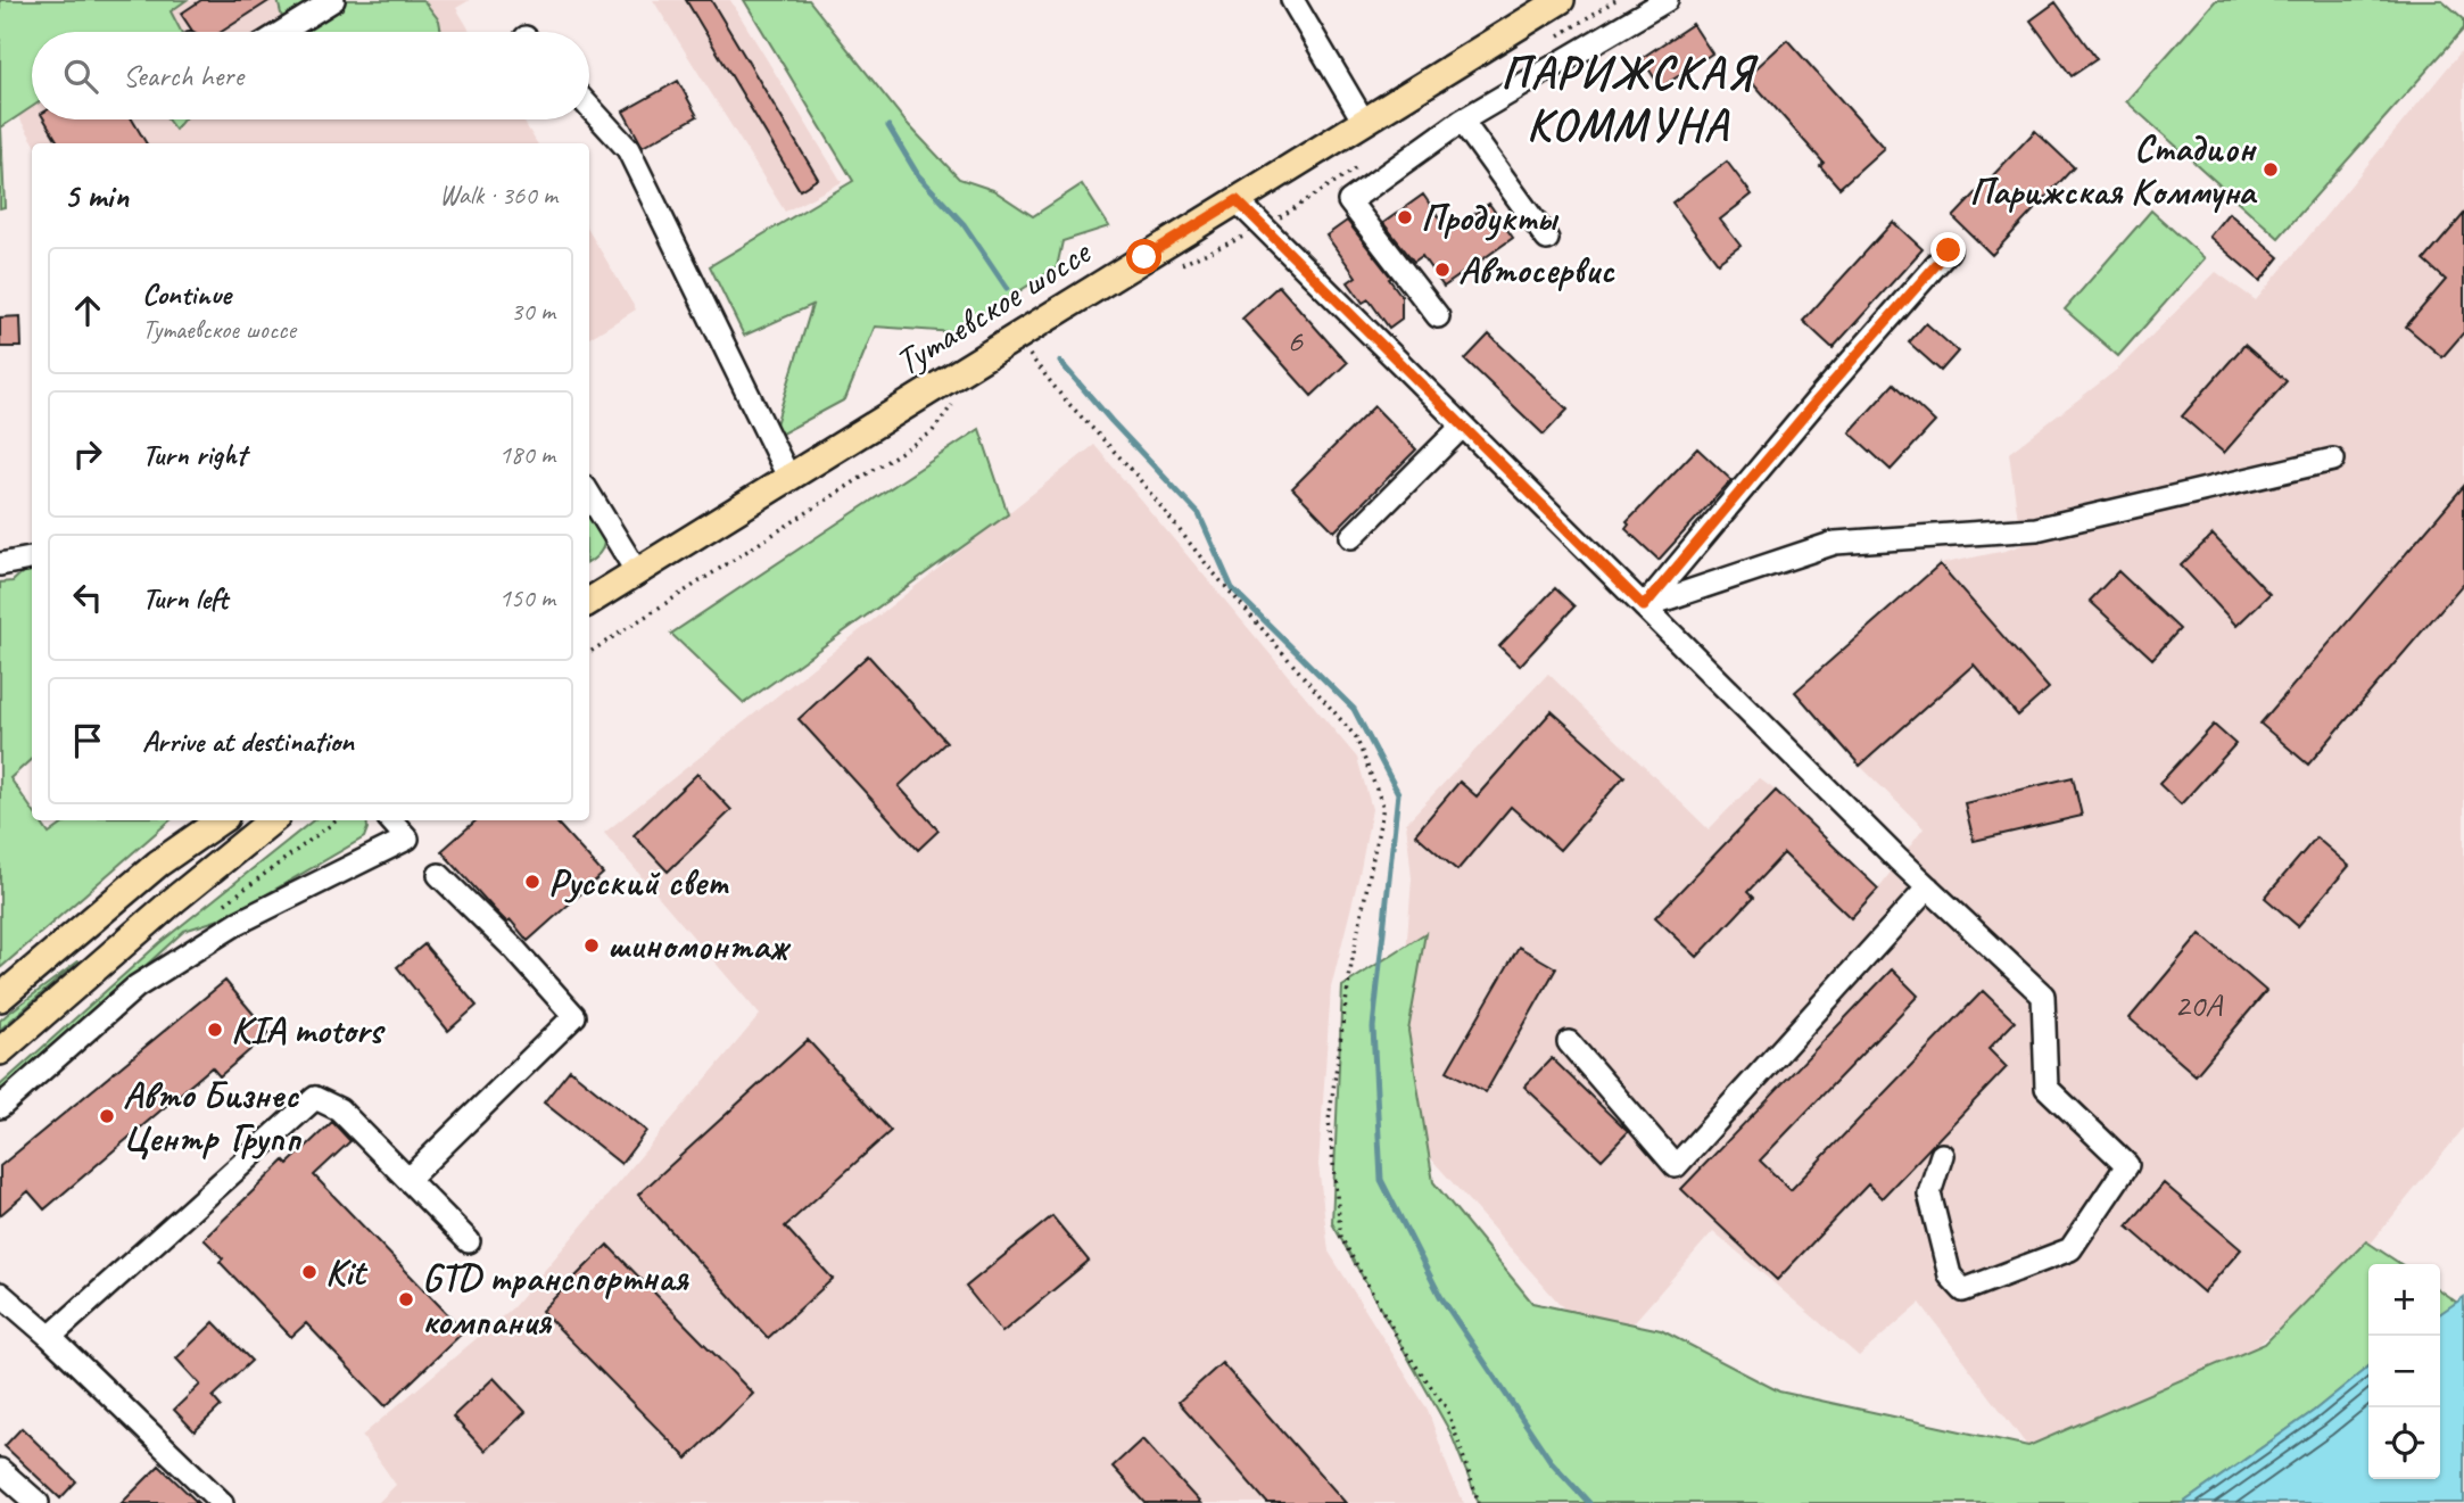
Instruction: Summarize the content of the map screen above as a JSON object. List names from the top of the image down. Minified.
{"streets":{"main road":["Тутаевское шоссе"]},"districts":["ПАРИЖСКАЯ КОММУНА"],"places":["Стадион Парижская Коммуна","Продукты","Автосервис","Русский свет","шиномонтаж","KIA motors","Авто Бизнес Центр Групп","Kit","GTD транспортная компания"],"house_numbers":["6","20А"],"page":{"search":"Search here","heading":["5 min","Walk · 360 m"],"list":[["Continue","Тутаевское шоссе","30 m"],["Turn right","180 m"],["Turn left","150 m"],"Arrive at destination"],"map_buttons":["+","−"]}}
